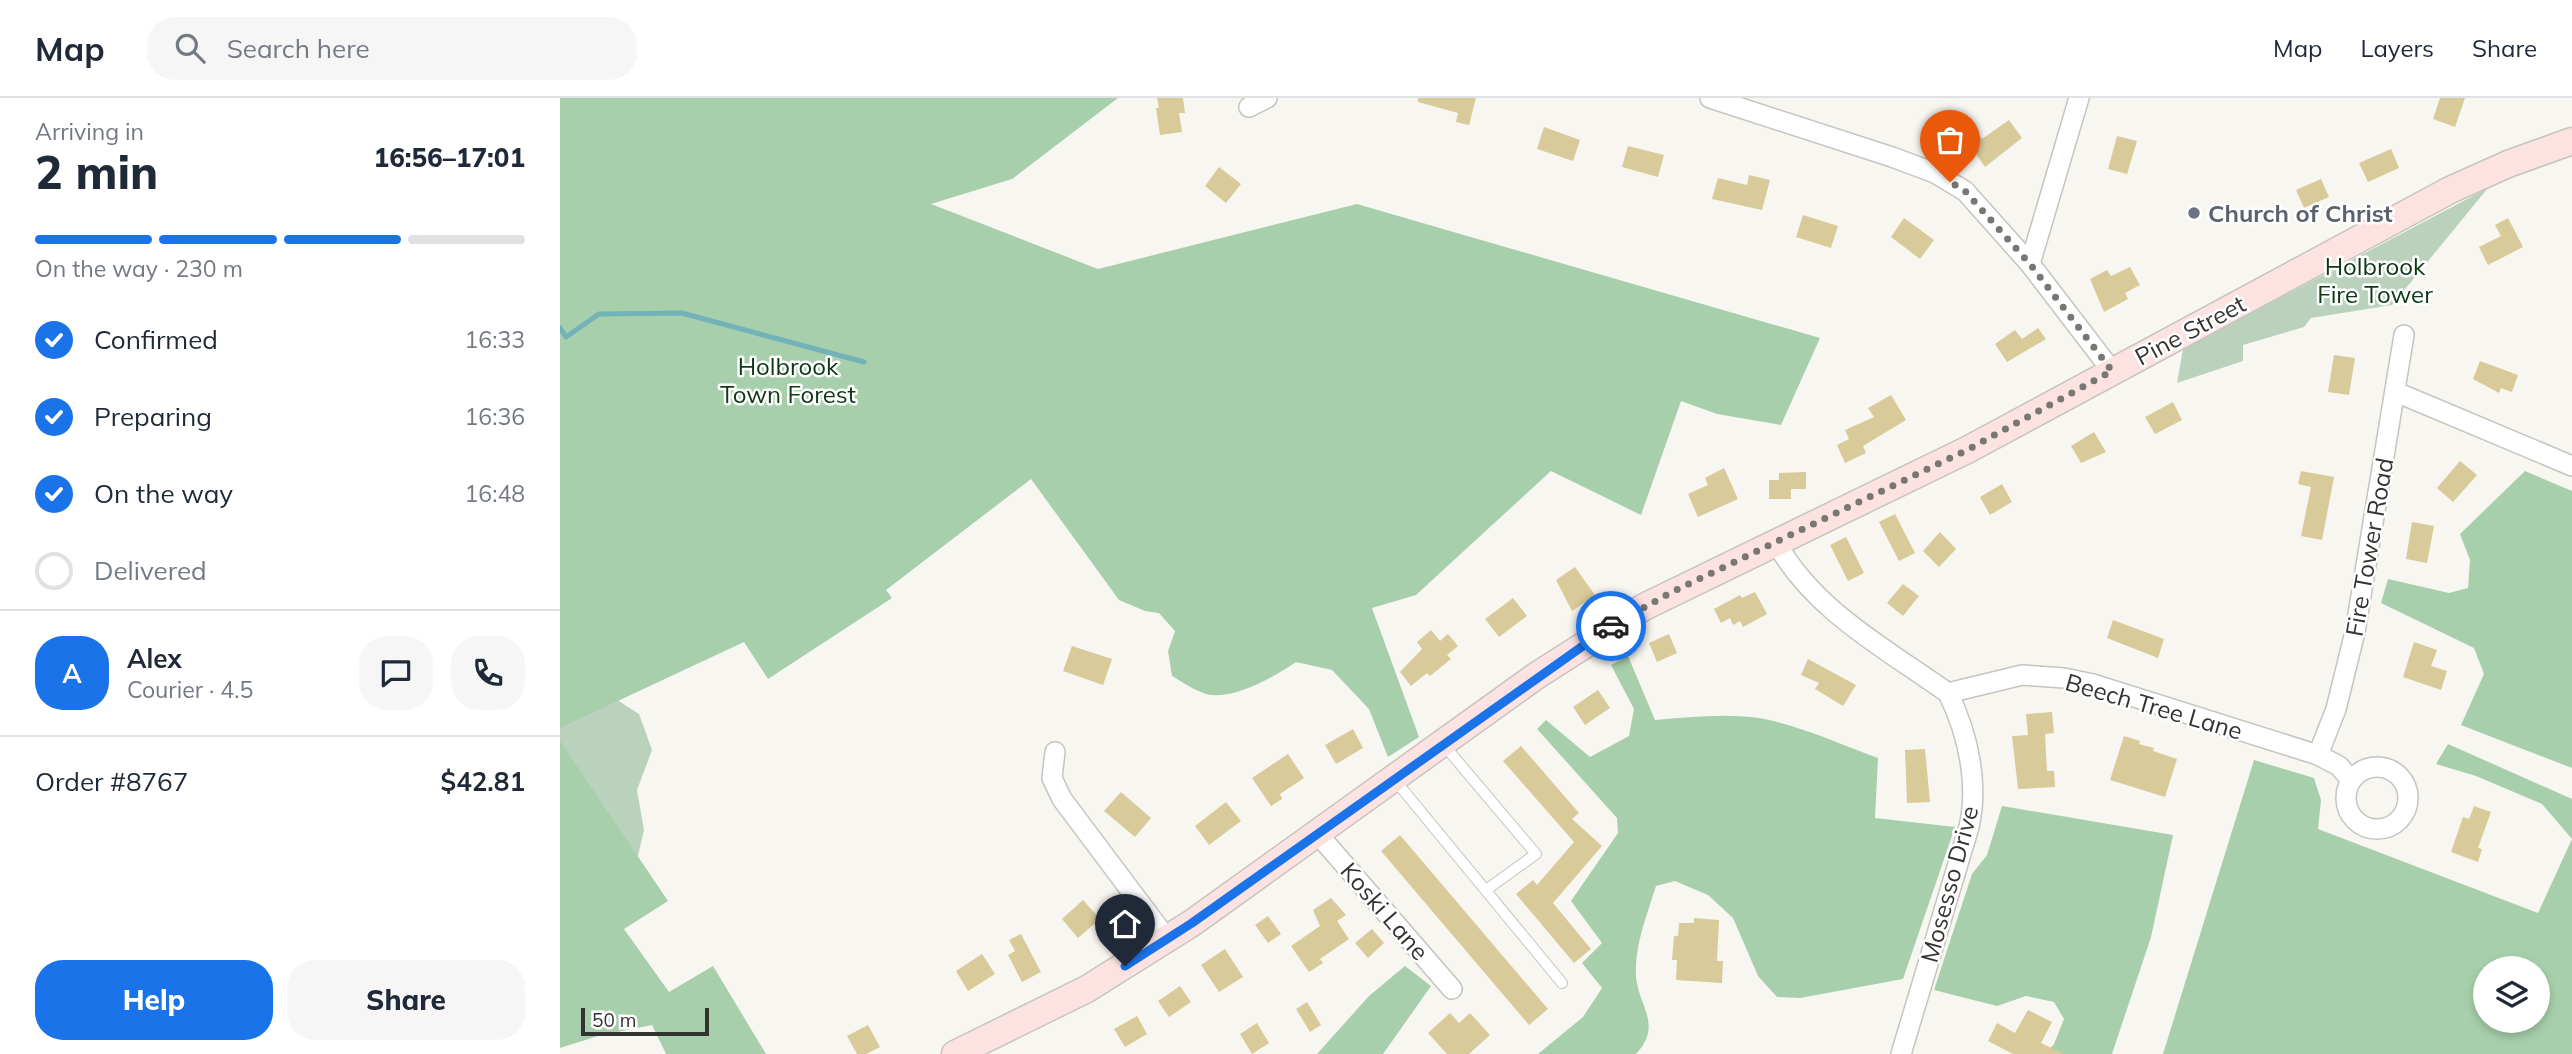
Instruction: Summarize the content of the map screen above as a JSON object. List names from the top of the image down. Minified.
{"streets":{"main road":["Pine Street"],"street":["Fire Tower Road","Beech Tree Lane","Mosesso Drive","Koski Lane"]},"crossings":[["Pine Street","Koski Lane"],["Fire Tower Road","Beech Tree Lane"],["Beech Tree Lane","Mosesso Drive"]],"parks":["Holbrook Fire Tower","Holbrook Town Forest"],"places":["Church of Christ"],"scale_bar":"50 m","page":{"header":"Map","search":"Search here","nav":["Map","Layers","Share"],"heading":["2 min","Arriving in","16:56–17:01"],"panel":["Alex","Courier · 4.5","Order #8767","$42.81"],"bar":"On the way · 230 m","list":[["Confirmed","16:33"],["Preparing","16:36"],["On the way","16:48"],"Delivered"],"round":"A","buttons":["Help","Share"],"scale":"50 m"}}
